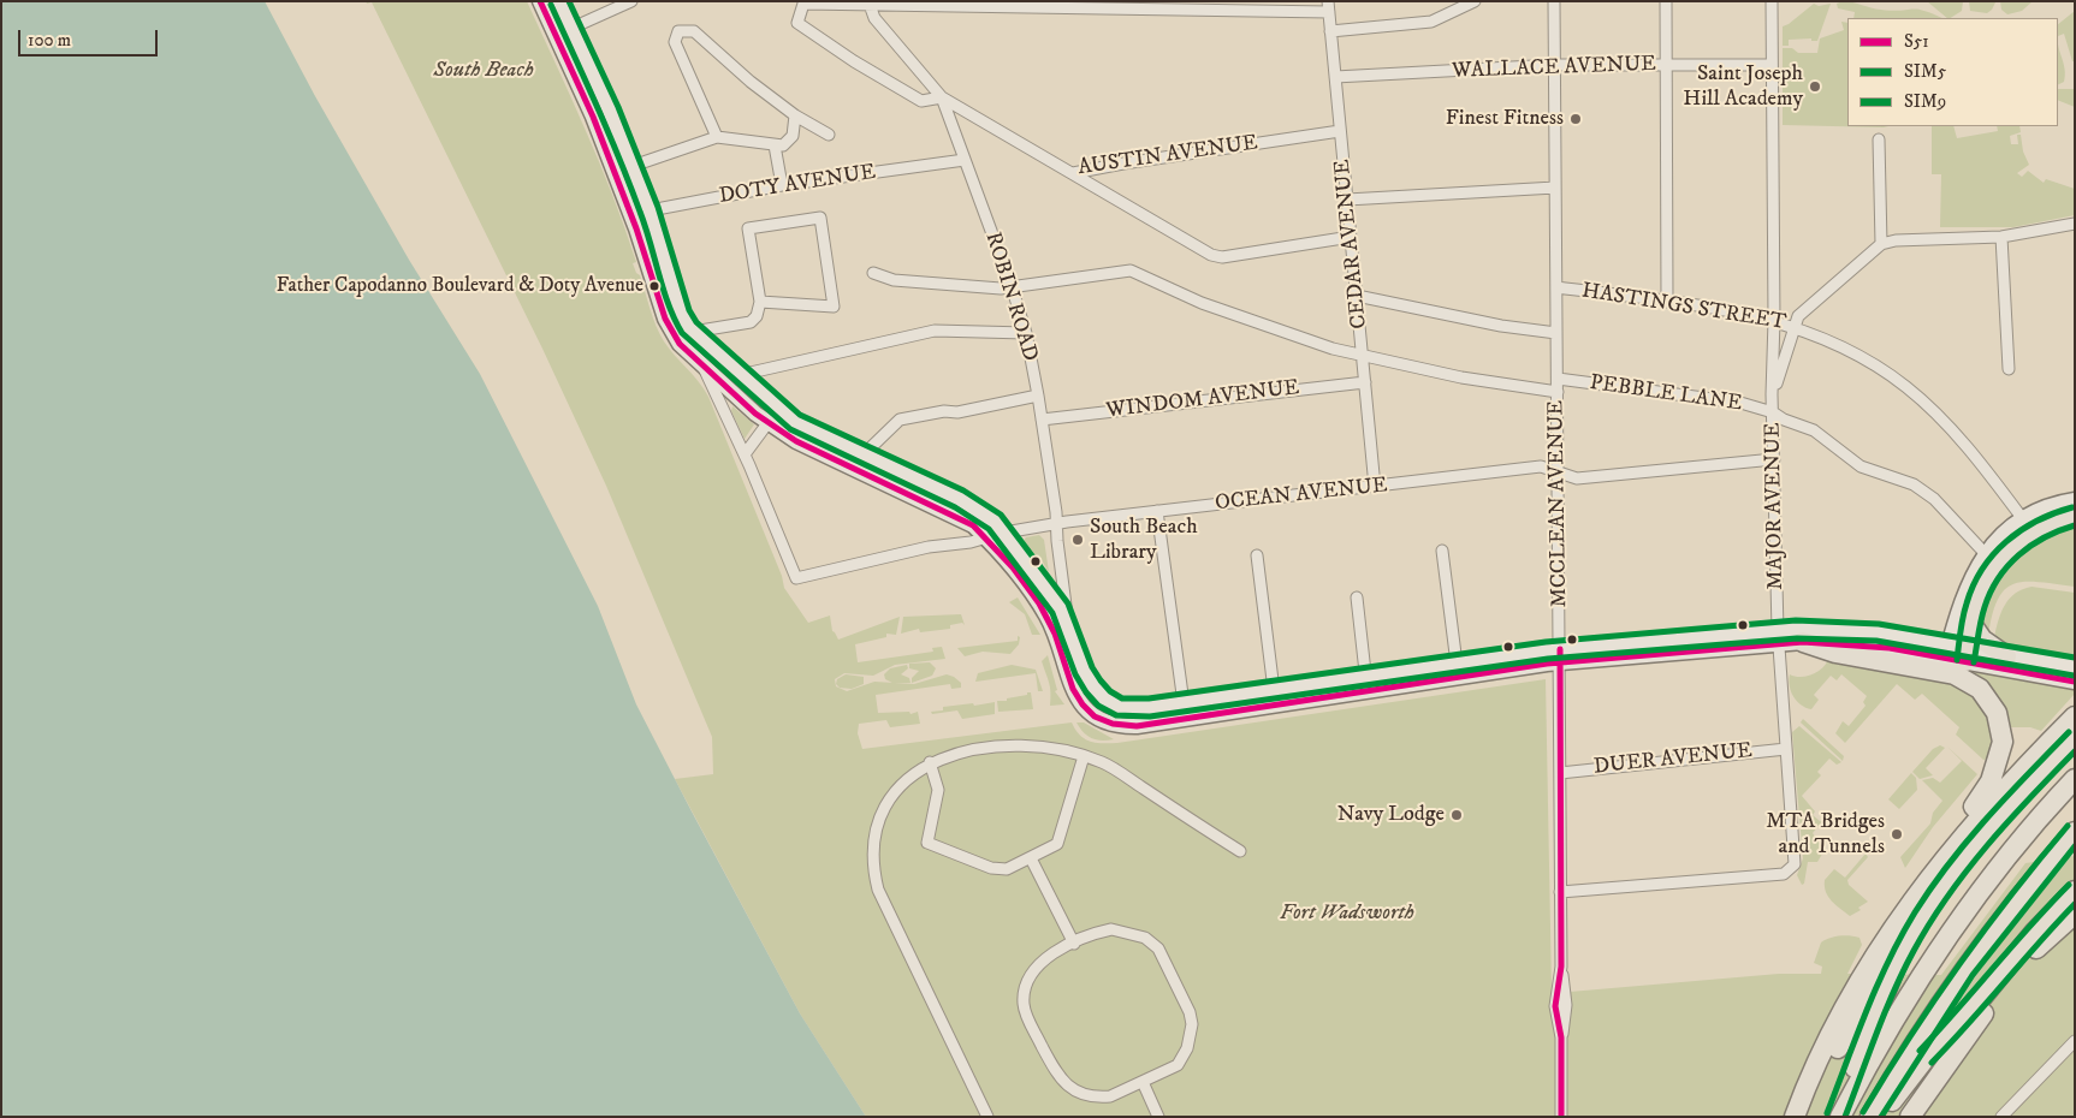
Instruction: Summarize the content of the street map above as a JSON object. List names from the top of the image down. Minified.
{"streets":{"street":["WALLACE AVENUE","AUSTIN AVENUE","DOTY AVENUE","CEDAR AVENUE","ROBIN ROAD","HASTINGS STREET","PEBBLE LANE","WINDOM AVENUE","OCEAN AVENUE","MCCLEAN AVENUE","MAJOR AVENUE","DUER AVENUE"]},"crossings":[["WALLACE AVENUE","CEDAR AVENUE"],["WALLACE AVENUE","MCCLEAN AVENUE"],["WALLACE AVENUE","MAJOR AVENUE"],["AUSTIN AVENUE","CEDAR AVENUE"],["AUSTIN AVENUE","ROBIN ROAD"],["DOTY AVENUE","ROBIN ROAD"],["CEDAR AVENUE","WINDOM AVENUE"],["CEDAR AVENUE","OCEAN AVENUE"],["ROBIN ROAD","WINDOM AVENUE"],["ROBIN ROAD","OCEAN AVENUE"],["HASTINGS STREET","MCCLEAN AVENUE"],["HASTINGS STREET","MAJOR AVENUE"],["PEBBLE LANE","MCCLEAN AVENUE"],["PEBBLE LANE","MAJOR AVENUE"],["OCEAN AVENUE","MCCLEAN AVENUE"],["OCEAN AVENUE","MAJOR AVENUE"],["MCCLEAN AVENUE","MAJOR AVENUE"],["MCCLEAN AVENUE","DUER AVENUE"],["MAJOR AVENUE","DUER AVENUE"]],"parks":["South Beach","Fort Wadsworth"],"places":["Saint Joseph Hill Academy","Finest Fitness","Father Capodanno Boulevard & Doty Avenue","South Beach Library","Navy Lodge","MTA Bridges and Tunnels"],"lines":["transit line S51","transit line SIM9","transit line SIM5"],"legend":["S51","SIM5","SIM9"],"scale_bar":"100 m"}
